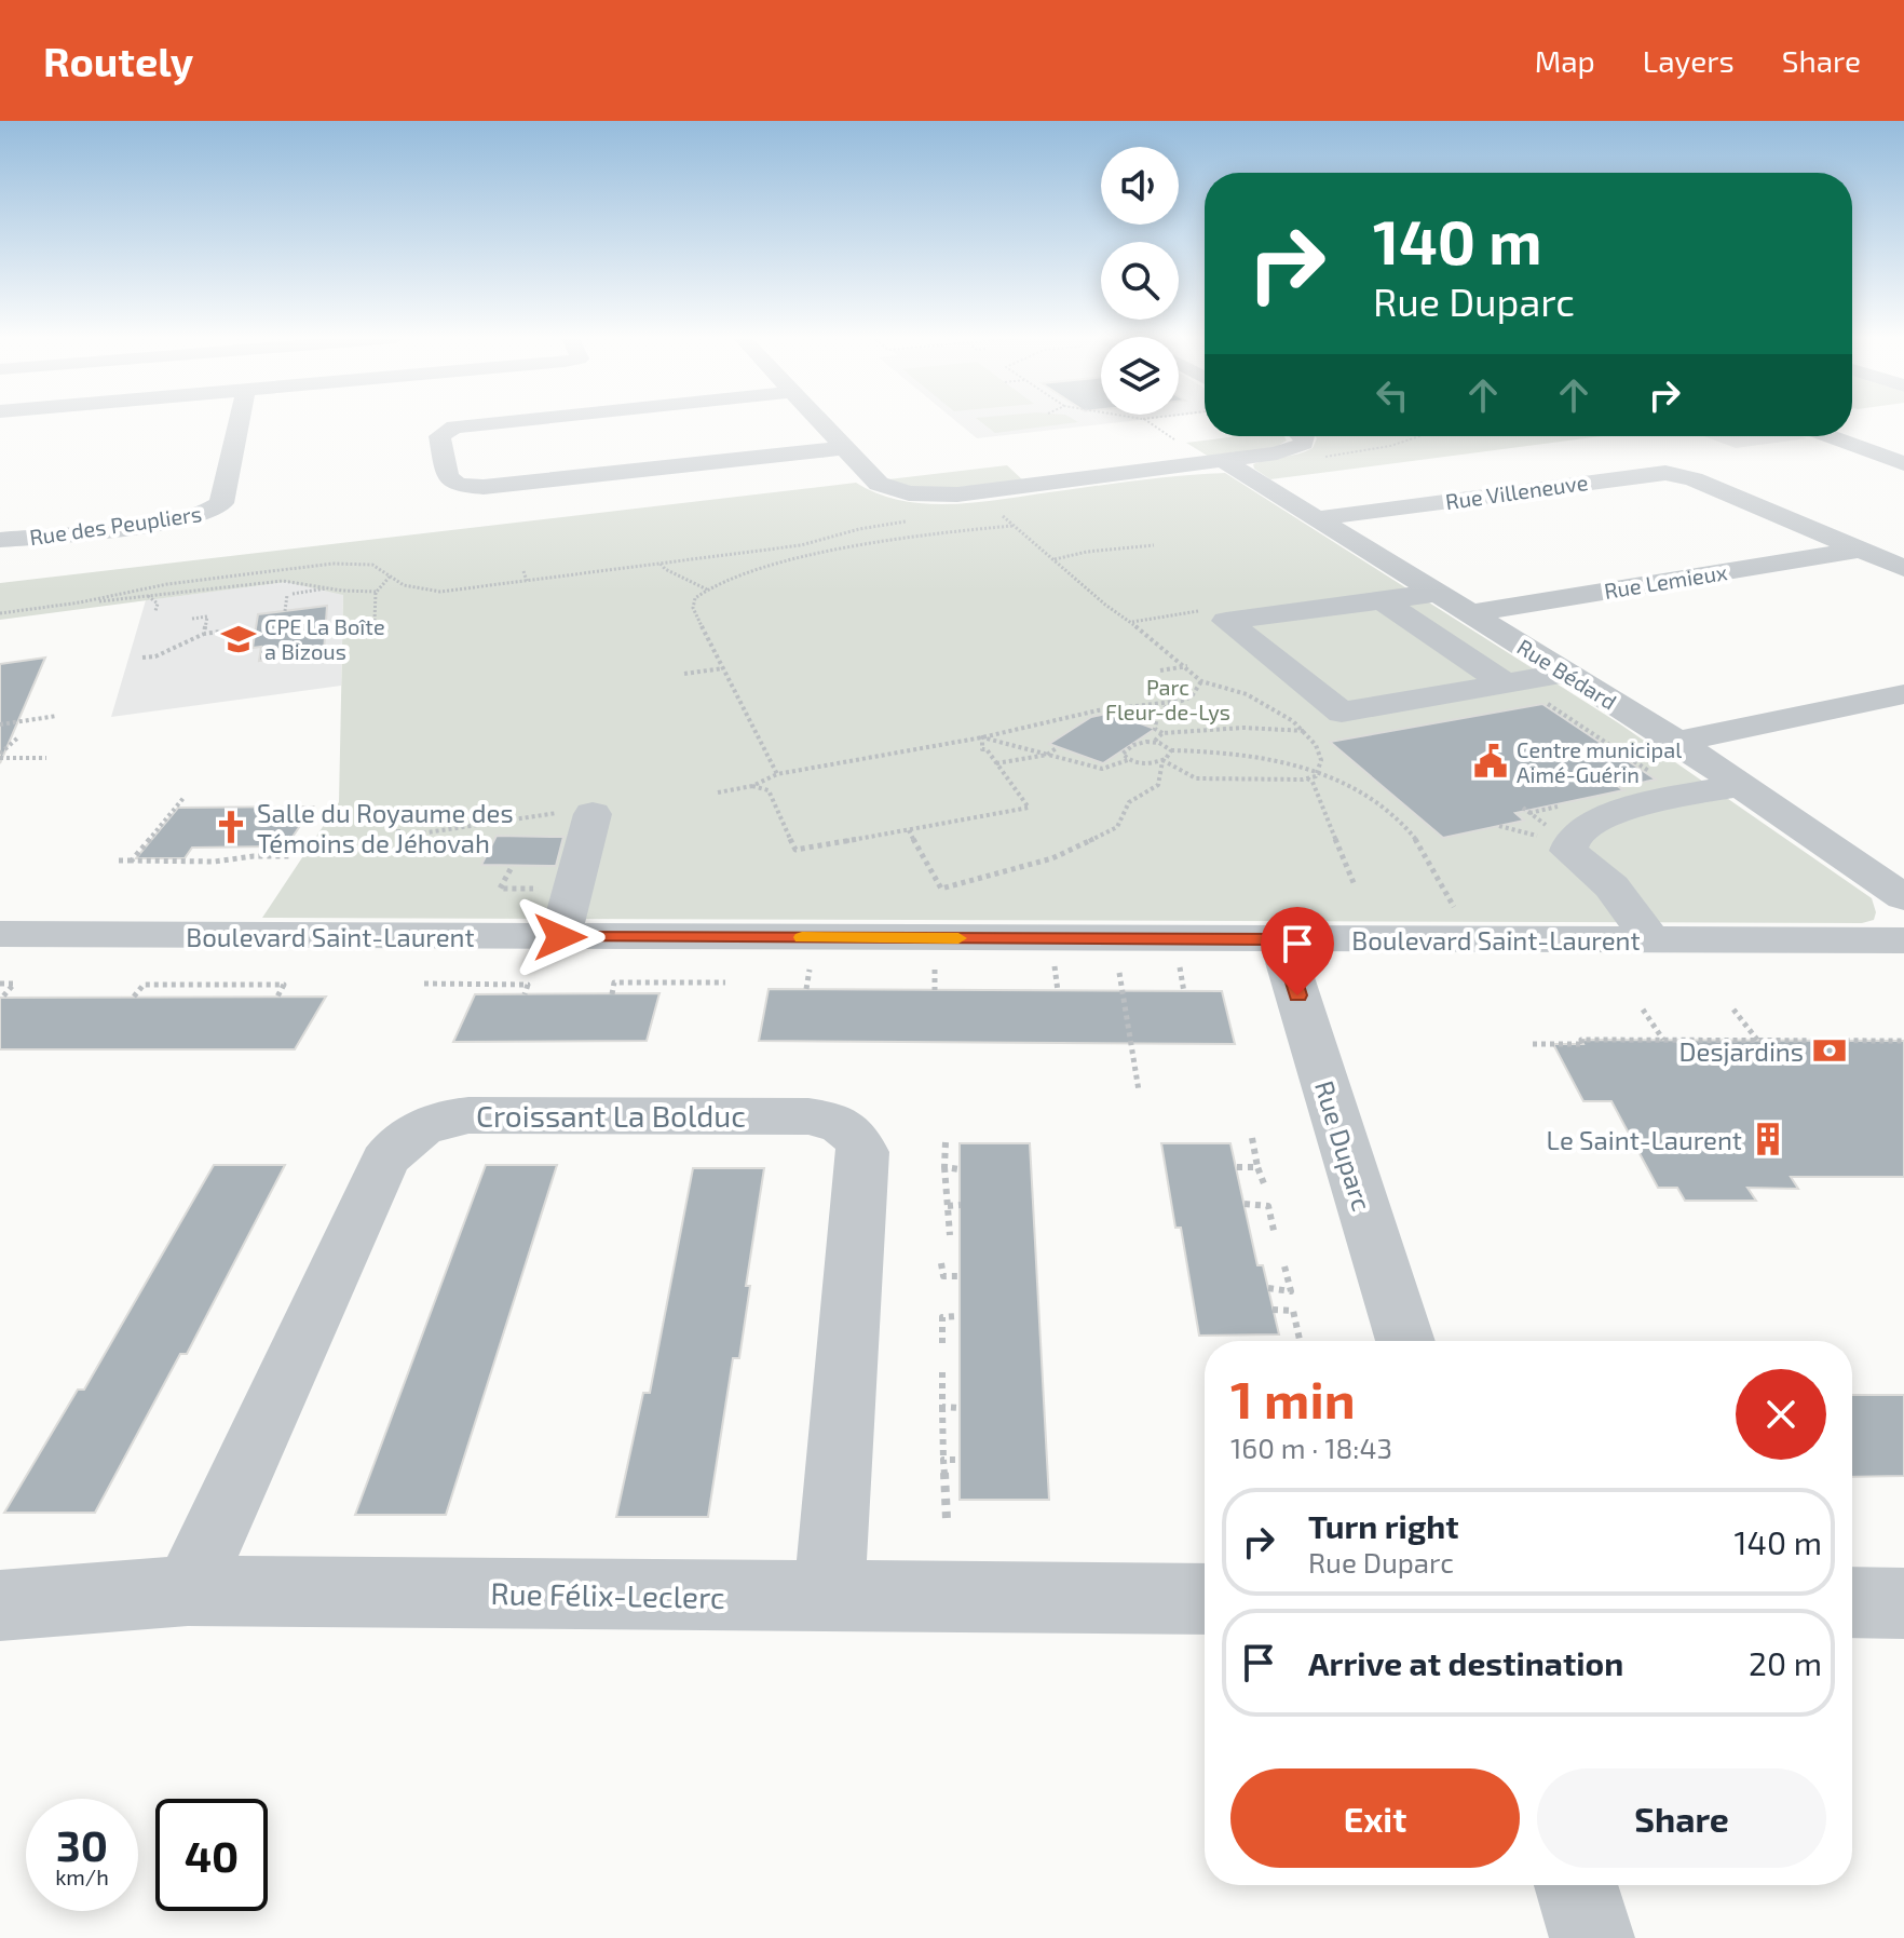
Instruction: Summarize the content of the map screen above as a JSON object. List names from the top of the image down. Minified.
{"streets":{"street":["Rue Villeneuve","Rue des Peupliers","Rue Lemieux","Rue Bédard","Boulevard Saint-Laurent","Croissant La Bolduc","Rue Duparc","Rue Félix-Leclerc"]},"crossings":[["Rue Villeneuve","Rue Lemieux"],["Rue Villeneuve","Rue Bédard"],["Rue Lemieux","Rue Bédard"],["Boulevard Saint-Laurent","Rue Duparc"],["Croissant La Bolduc","Rue Félix-Leclerc"]],"parks":["Parc Fleur-de-Lys"],"places":{"school or university":["CPE La Boîte a Bizous"],"public building":["Centre municipal Aimé-Guérin"],"church":["Salle du Royaume des Témoins de Jéhovah"],"bank":["Desjardins"],"building":["Le Saint-Laurent"]},"page":{"header":"Routely","nav":["Map","Layers","Share"],"turn":["140 m","Rue Duparc"],"heading":["1 min","160 m · 18:43"],"list":[{"name":"Turn right","note":"Rue Duparc","value":"140 m"},{"name":"Arrive at destination","value":"20 m"}],"buttons":["Exit","Share"],"speed":"30 km/h","limit":"40"}}
